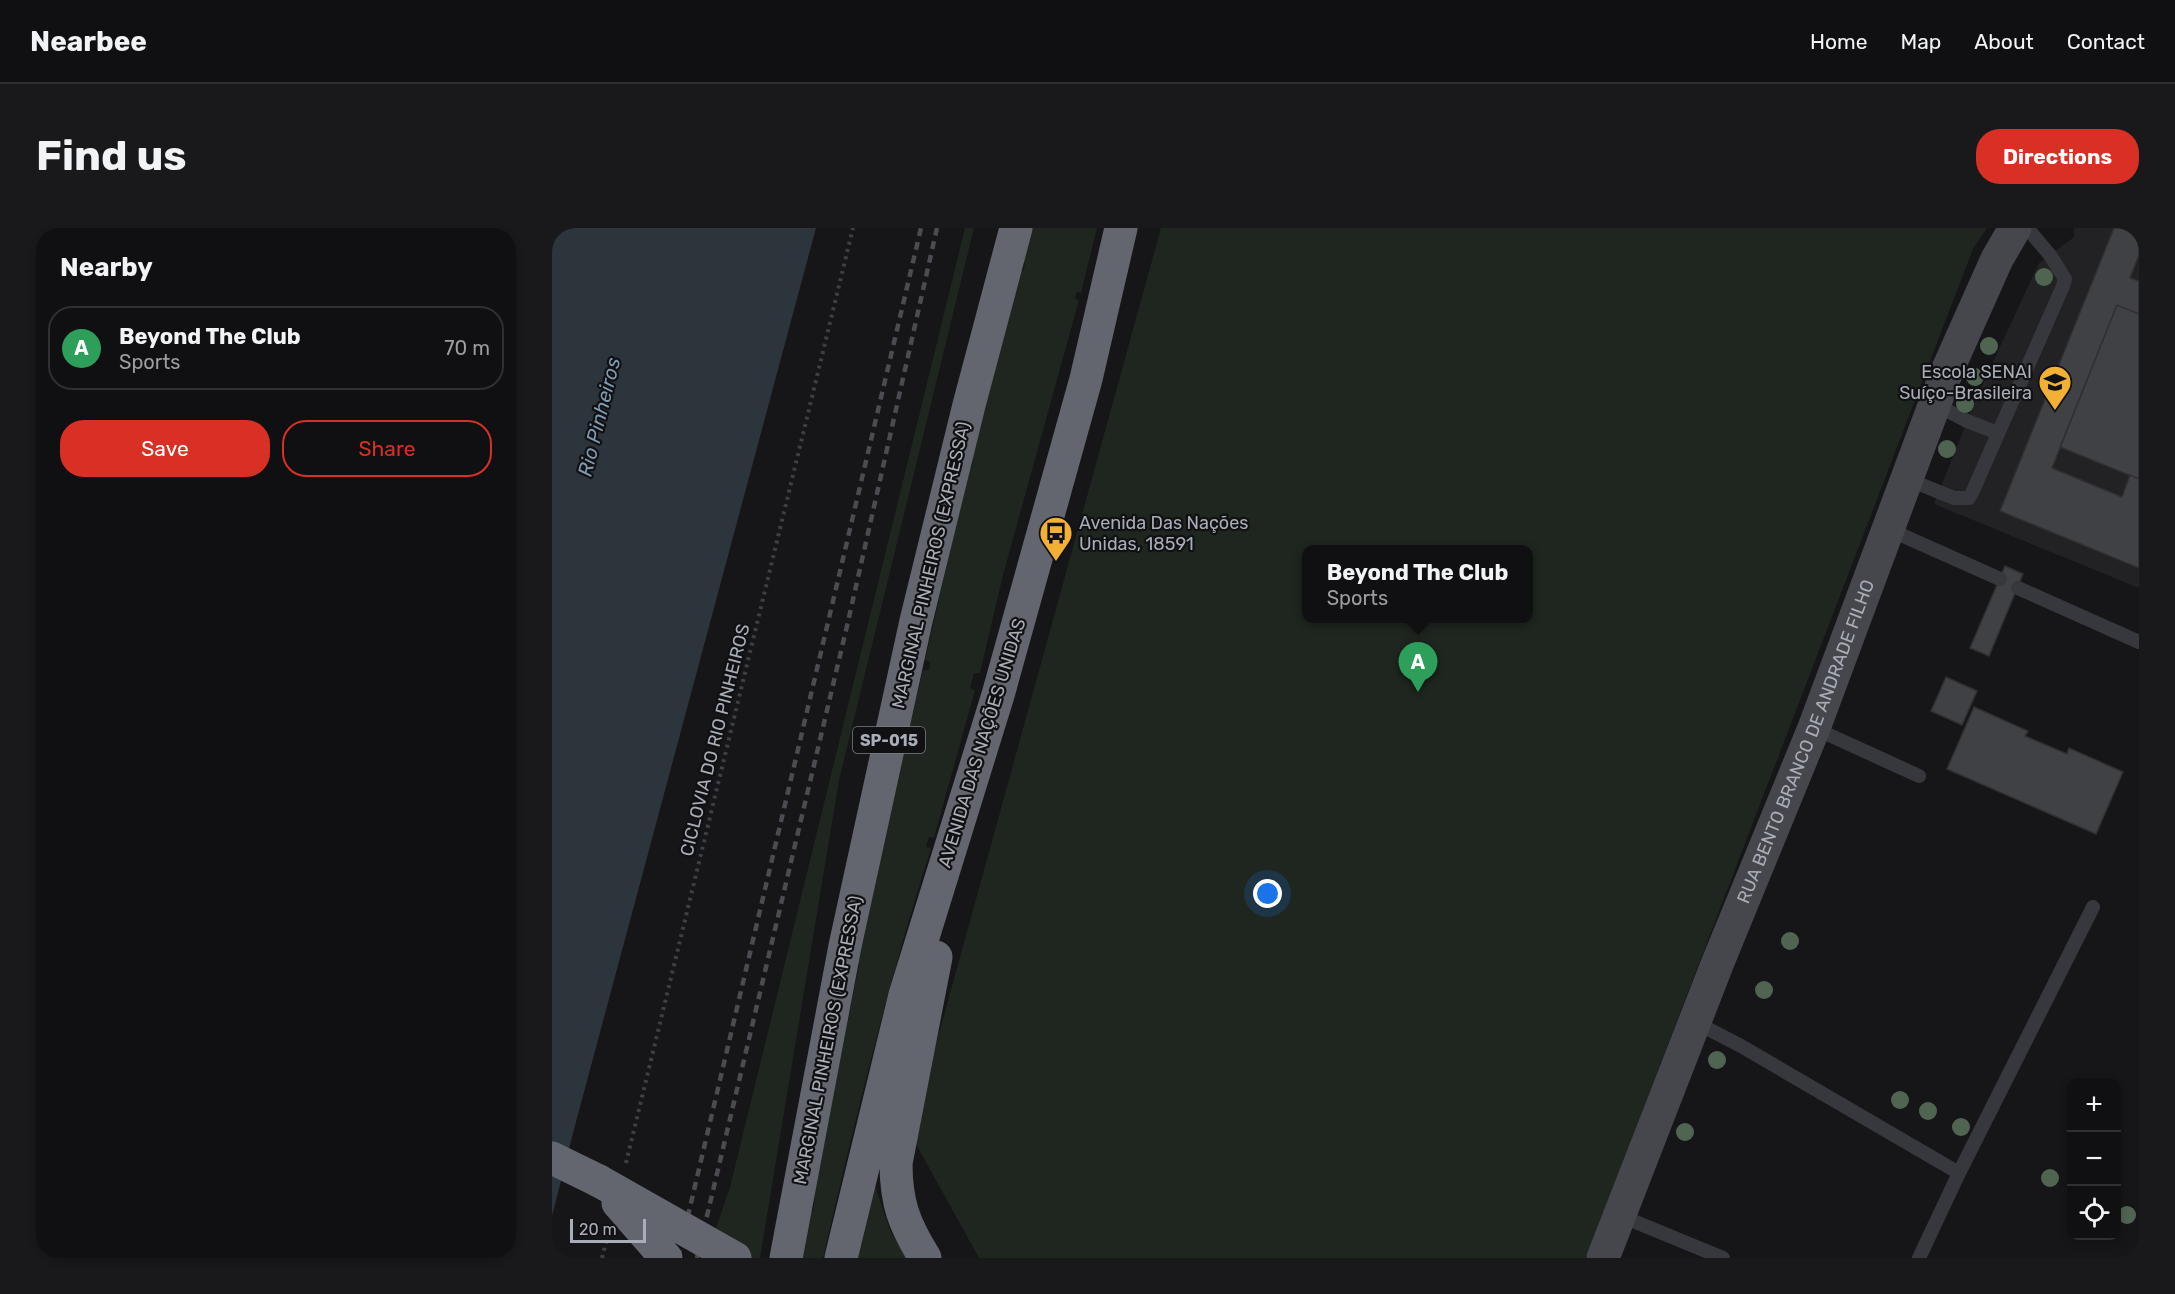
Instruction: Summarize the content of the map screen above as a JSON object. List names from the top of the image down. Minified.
{"streets":{"highway":["MARGINAL PINHEIROS (EXPRESSA)","SP-015","AVENIDA DAS NAÇÕES UNIDAS"],"street":["RUA BENTO BRANCO DE ANDRADE FILHO"],"path":["CICLOVIA DO RIO PINHEIROS"]},"water":["Rio Pinheiros"],"places":{"school or university":["Escola SENAI Suíço-Brasileira"],"bus stop":["Avenida Das Nações Unidas, 18591"]},"scale_bar":"20 m","page":{"header":"Nearbee","nav":["Home","Map","About","Contact"],"buttons":["Directions",["Save","Share"]],"title":"Find us","heading":"Nearby","list":[{"mark":"A","name":"Beyond The Club","note":"Sports","value":"70 m"}],"popup":["Beyond The Club","Sports"],"pins":"A","map_buttons":["+","−"],"scale":"20 m"}}
